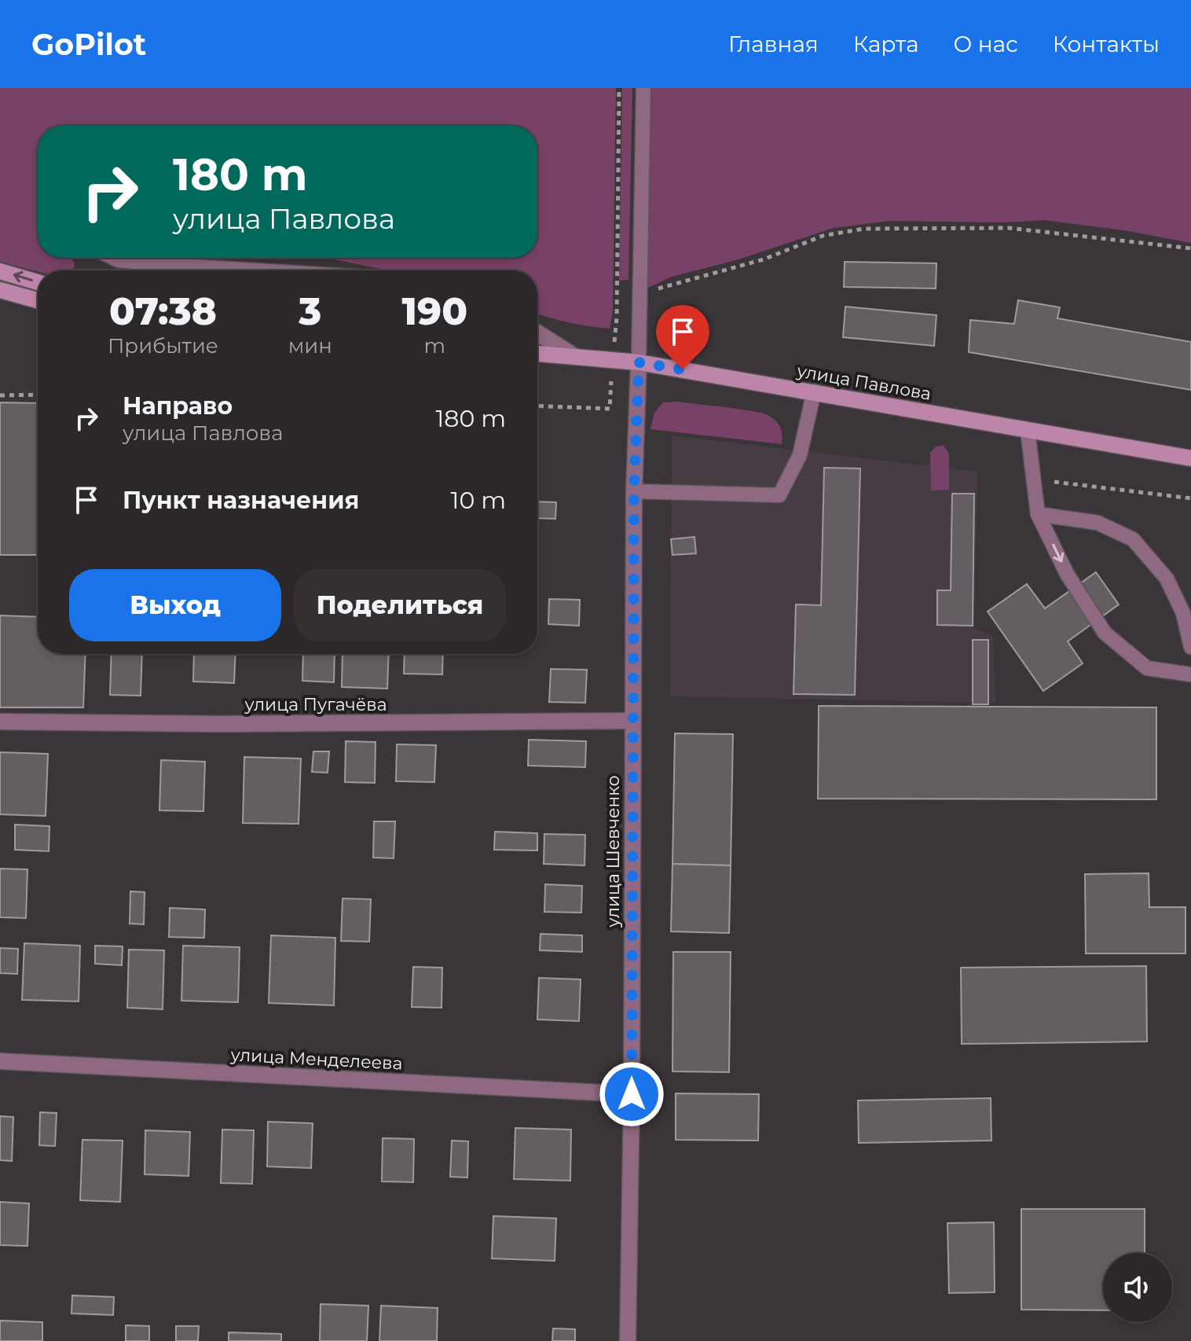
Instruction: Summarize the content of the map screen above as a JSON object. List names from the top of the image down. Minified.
{"streets":{"main road":["улица Павлова"],"street":["улица Пугачёва","улица Шевченко","улица Менделеева"]},"crossings":[["улица Павлова","улица Шевченко"],["улица Пугачёва","улица Шевченко"],["улица Шевченко","улица Менделеева"]],"page":{"header":"GoPilot","nav":["Главная","Карта","О нас","Контакты"],"turn":["180 m","улица Павлова"],"eta":["07:38","Прибытие","3","мин","190","m"],"list":[{"name":"Направо","note":"улица Павлова","value":"180 m"},{"name":"Пункт назначения","value":"10 m"}],"buttons":["Выход","Поделиться"]}}
